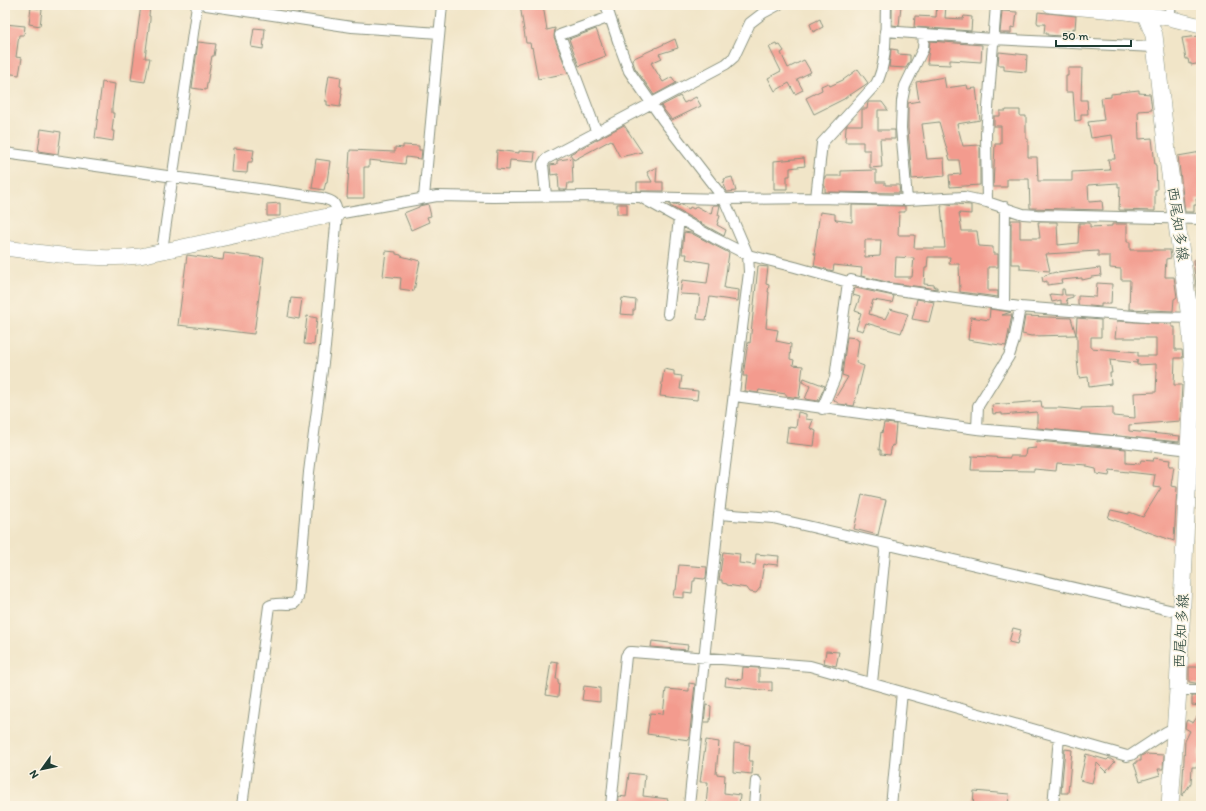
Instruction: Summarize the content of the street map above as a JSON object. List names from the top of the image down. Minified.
{"streets":{"main road":["西尾知多線"]},"scale_bar":"50 m","north":"bottom left"}
